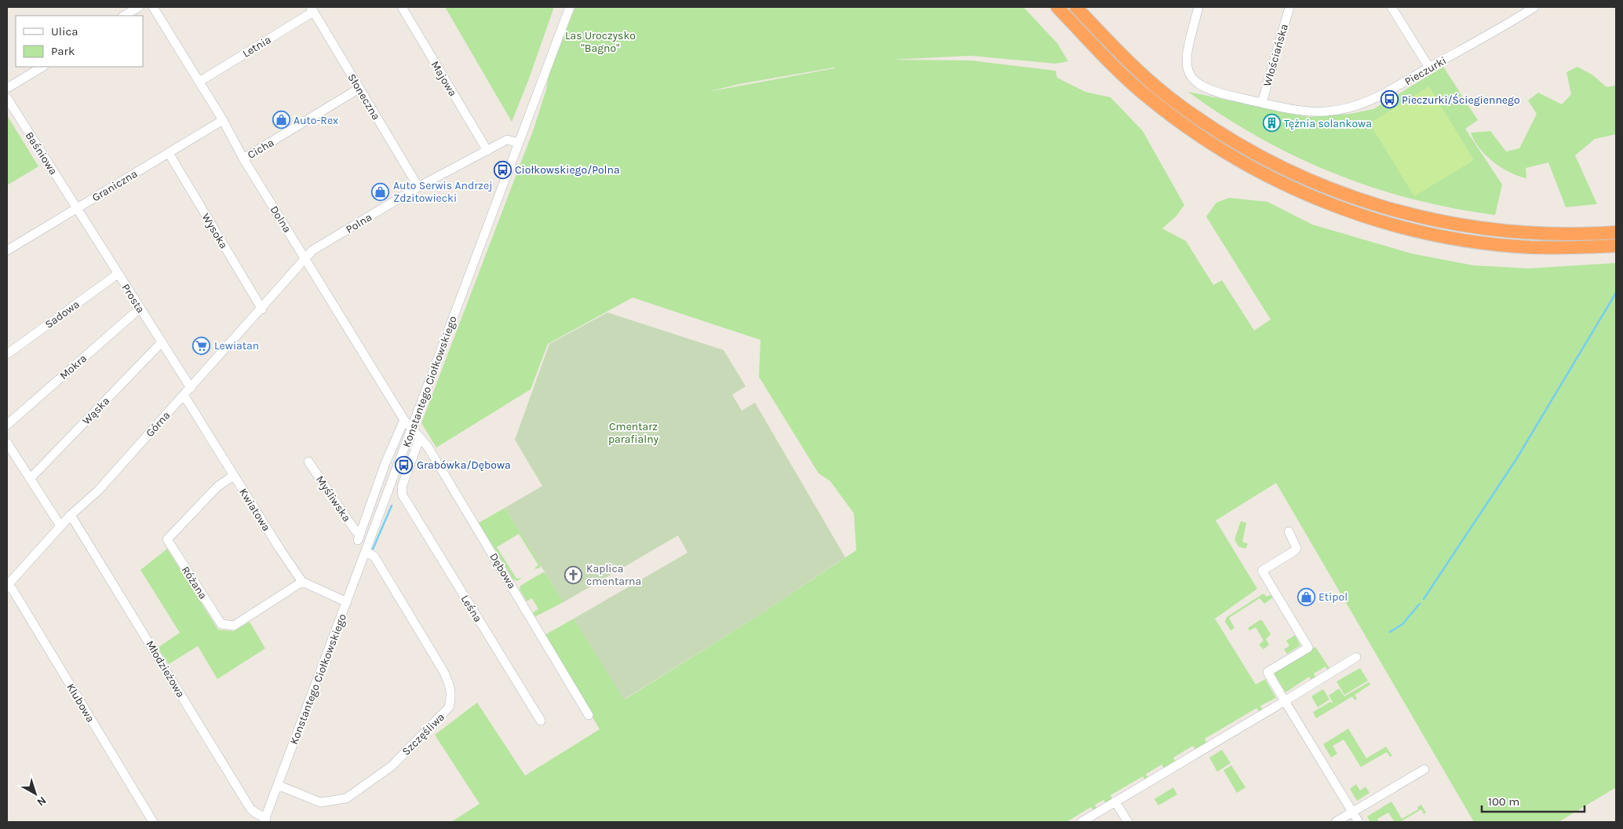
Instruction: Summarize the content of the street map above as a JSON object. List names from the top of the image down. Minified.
{"streets":{"street":["Letnia","Włościańska","Pieczurki","Majowa","Słoneczna","Cicha","Baśniowa","Graniczna","Dolna","Polna","Wysoka","Prosta","Sadowa","Mokra","Konstantego Ciołkowskiego","Wąska","Górna","Myśliwska","Kwiatowa","Dębowa","Różana","Leśna","Młodzieżowa","Klubowa","Szczęśliwa"]},"crossings":[["Letnia","Słoneczna"],["Letnia","Dolna"],["Włościańska","Pieczurki"],["Majowa","Polna"],["Słoneczna","Cicha"],["Słoneczna","Polna"],["Cicha","Dolna"],["Baśniowa","Graniczna"],["Baśniowa","Prosta"],["Graniczna","Dolna"],["Graniczna","Wysoka"],["Graniczna","Prosta"],["Dolna","Polna"],["Dolna","Konstantego Ciołkowskiego"],["Dolna","Górna"],["Dolna","Myśliwska"],["Dolna","Dębowa"],["Polna","Konstantego Ciołkowskiego"],["Polna","Górna"],["Wysoka","Górna"],["Prosta","Sadowa"],["Prosta","Mokra"],["Prosta","Wąska"],["Prosta","Górna"],["Konstantego Ciołkowskiego","Dębowa"],["Konstantego Ciołkowskiego","Młodzieżowa"],["Konstantego Ciołkowskiego","Szczęśliwa"],["Górna","Kwiatowa"],["Górna","Młodzieżowa"],["Górna","Klubowa"],["Kwiatowa","Różana"],["Dębowa","Leśna"]],"parks":["Las Uroczysko \"Bagno\"","Cmentarz parafialny"],"places":{"bus stop":["Pieczurki/Ściegiennego","Ciołkowskiego/Polna","Grabówka/Dębowa"],"shop":["Auto-Rex","Auto Serwis Andrzej Zdzitowiecki","Etipol"],"building":["Tężnia solankowa"],"supermarket":["Lewiatan"],"church":["Kaplica cmentarna"]},"legend":["Ulica","Park"],"scale_bar":"100 m","north":"bottom right"}
